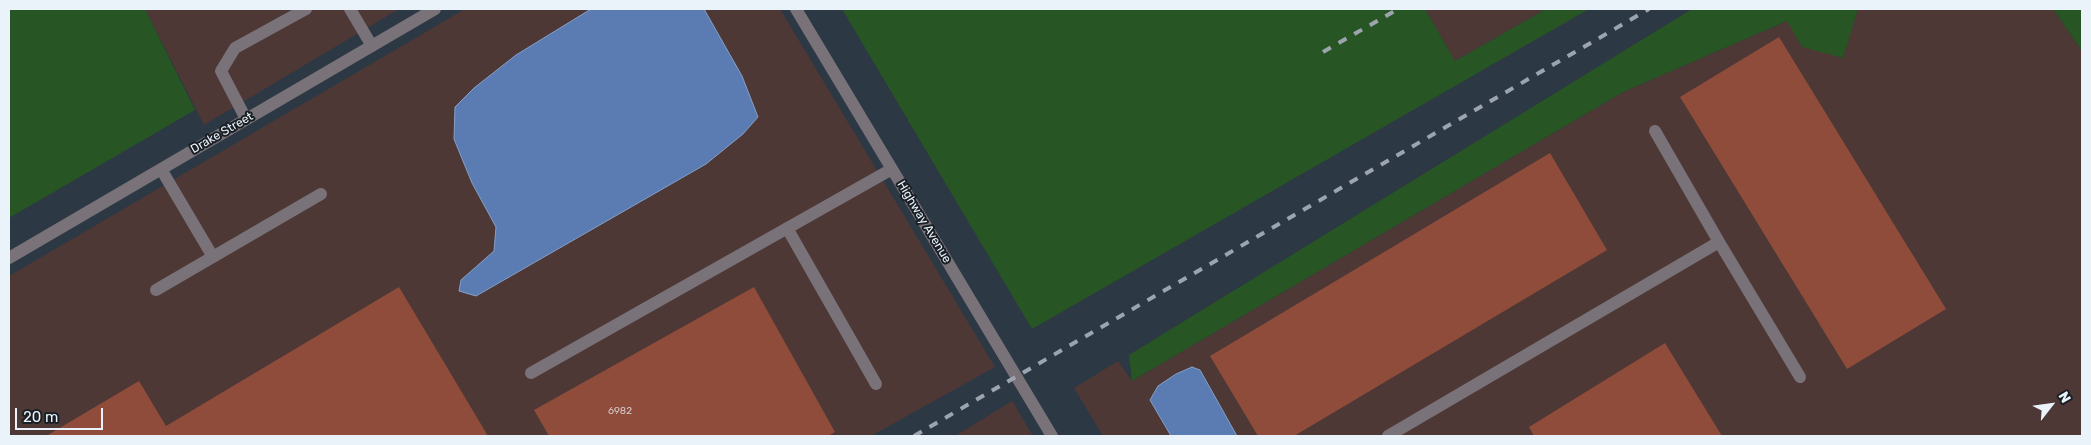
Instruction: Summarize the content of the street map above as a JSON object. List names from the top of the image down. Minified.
{"streets":{"street":["Drake Street","Highway Avenue"]},"house_numbers":["6982"],"scale_bar":"20 m","north":"top right"}
